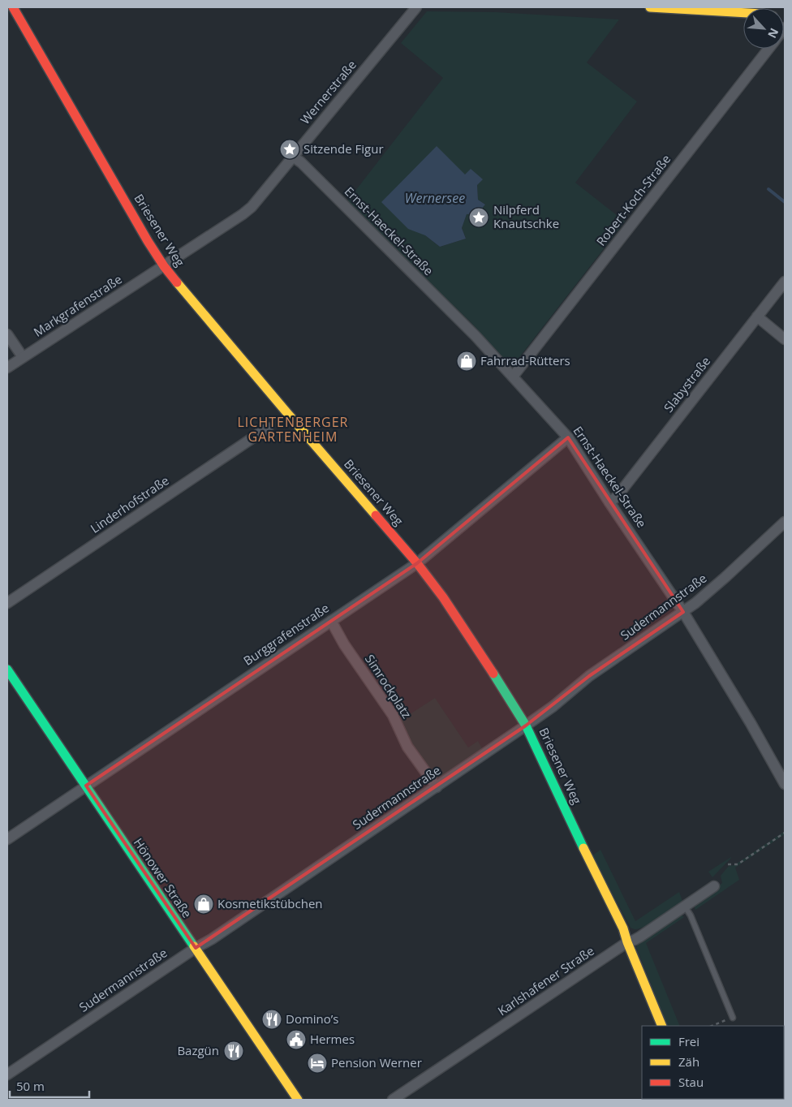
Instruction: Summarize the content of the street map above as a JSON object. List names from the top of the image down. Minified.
{"streets":{"street":["Wernerstraße","Robert-Koch-Straße","Briesener Weg","Ernst-Haeckel-Straße","Markgrafenstraße","Slabystraße","Linderhofstraße","Sudermannstraße","Burggrafenstraße","Simrockplatz","Hönower Straße","Karlshafener Straße"]},"crossings":[["Wernerstraße","Briesener Weg"],["Wernerstraße","Ernst-Haeckel-Straße"],["Wernerstraße","Markgrafenstraße"],["Robert-Koch-Straße","Ernst-Haeckel-Straße"],["Briesener Weg","Markgrafenstraße"],["Briesener Weg","Sudermannstraße"],["Briesener Weg","Burggrafenstraße"],["Briesener Weg","Karlshafener Straße"],["Ernst-Haeckel-Straße","Slabystraße"],["Ernst-Haeckel-Straße","Sudermannstraße"],["Ernst-Haeckel-Straße","Burggrafenstraße"],["Sudermannstraße","Simrockplatz"],["Sudermannstraße","Hönower Straße"],["Burggrafenstraße","Simrockplatz"],["Burggrafenstraße","Hönower Straße"]],"districts":["LICHTENBERGER GARTENHEIM"],"water":["Wernersee"],"places":{"place":["Sitzende Figur","Nilpferd Knautschke"],"shop":["Fahrrad-Rütters","Kosmetikstübchen"],"restaurant":["Domino’s","Bazgün"],"public building":["Hermes"],"hotel":["Pension Werner"]},"legend":["Frei","Zäh","Stau"],"scale_bar":"50 m","north":"bottom right"}
